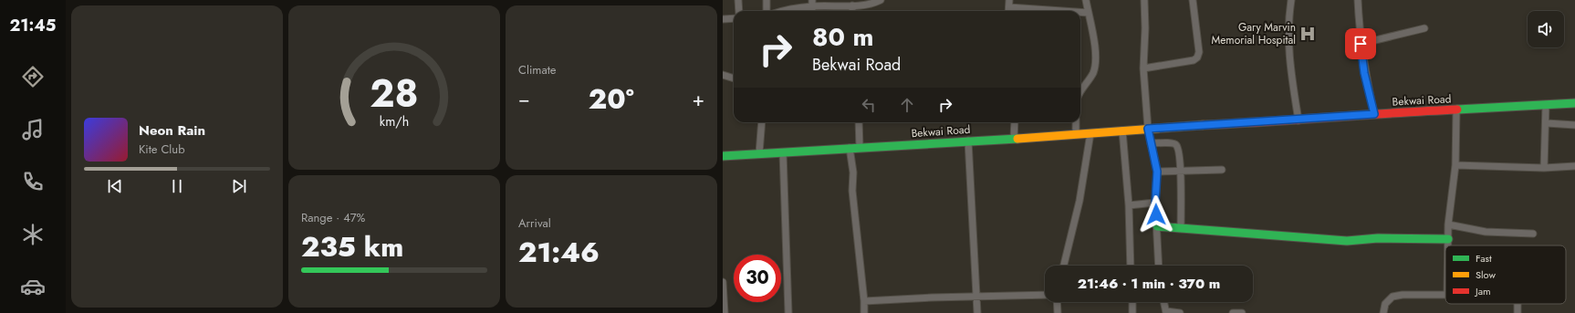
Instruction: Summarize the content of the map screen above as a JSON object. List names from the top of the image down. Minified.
{"streets":{"main road":["Bekwai Road"]},"places":{"hospital":["Gary Marvin Memorial Hospital"]},"legend":["Fast","Slow","Jam"],"page":{"tabs":"21:45","tile":["Climate",["Range · 47%","235 km"],["Arrival","21:46"]],"turn":["80 m","Bekwai Road"],"heat":["−","20°","+"],"song":["Neon Rain","Kite Club"],"limit":"30","trip":"21:46 · 1 min · 370 m","gauge":["28","km/h"]}}
